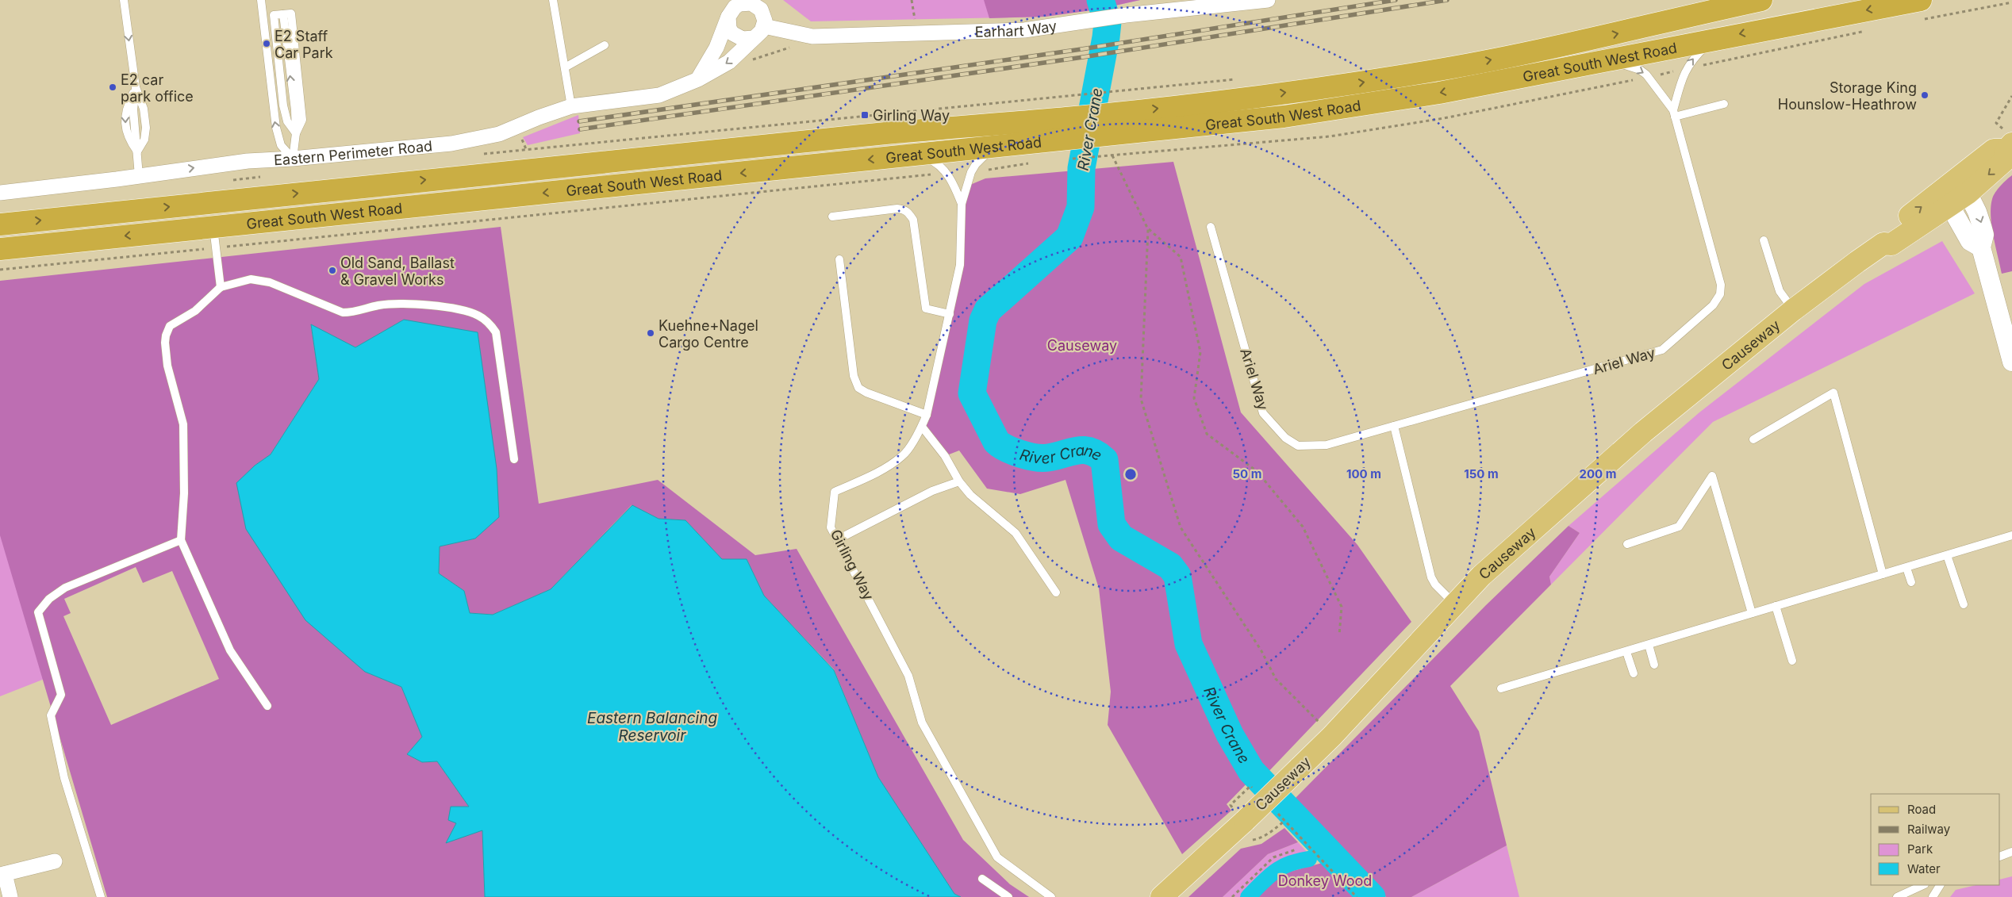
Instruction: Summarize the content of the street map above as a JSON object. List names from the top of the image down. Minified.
{"streets":{"highway":["Great South West Road"],"main road":["Causeway"],"street":["Earhart Way","Eastern Perimeter Road"],"lane":["Ariel Way","Girling Way"]},"crossings":[["Earhart Way","Eastern Perimeter Road"],["Great South West Road","Ariel Way"],["Great South West Road","Girling Way"]],"water":["River Crane","Eastern Balancing Reservoir"],"parks":["Causeway","Donkey Wood"],"places":{"other":["E2 Staff Car Park","E2 car park office","Storage King Hounslow-Heathrow","Old Sand, Ballast & Gravel Works","Kuehne+Nagel Cargo Centre"],"transit":["Girling Way"]},"legend":["Road","Railway","Park","Water"],"rings":["50 m","100 m","150 m","200 m"]}
